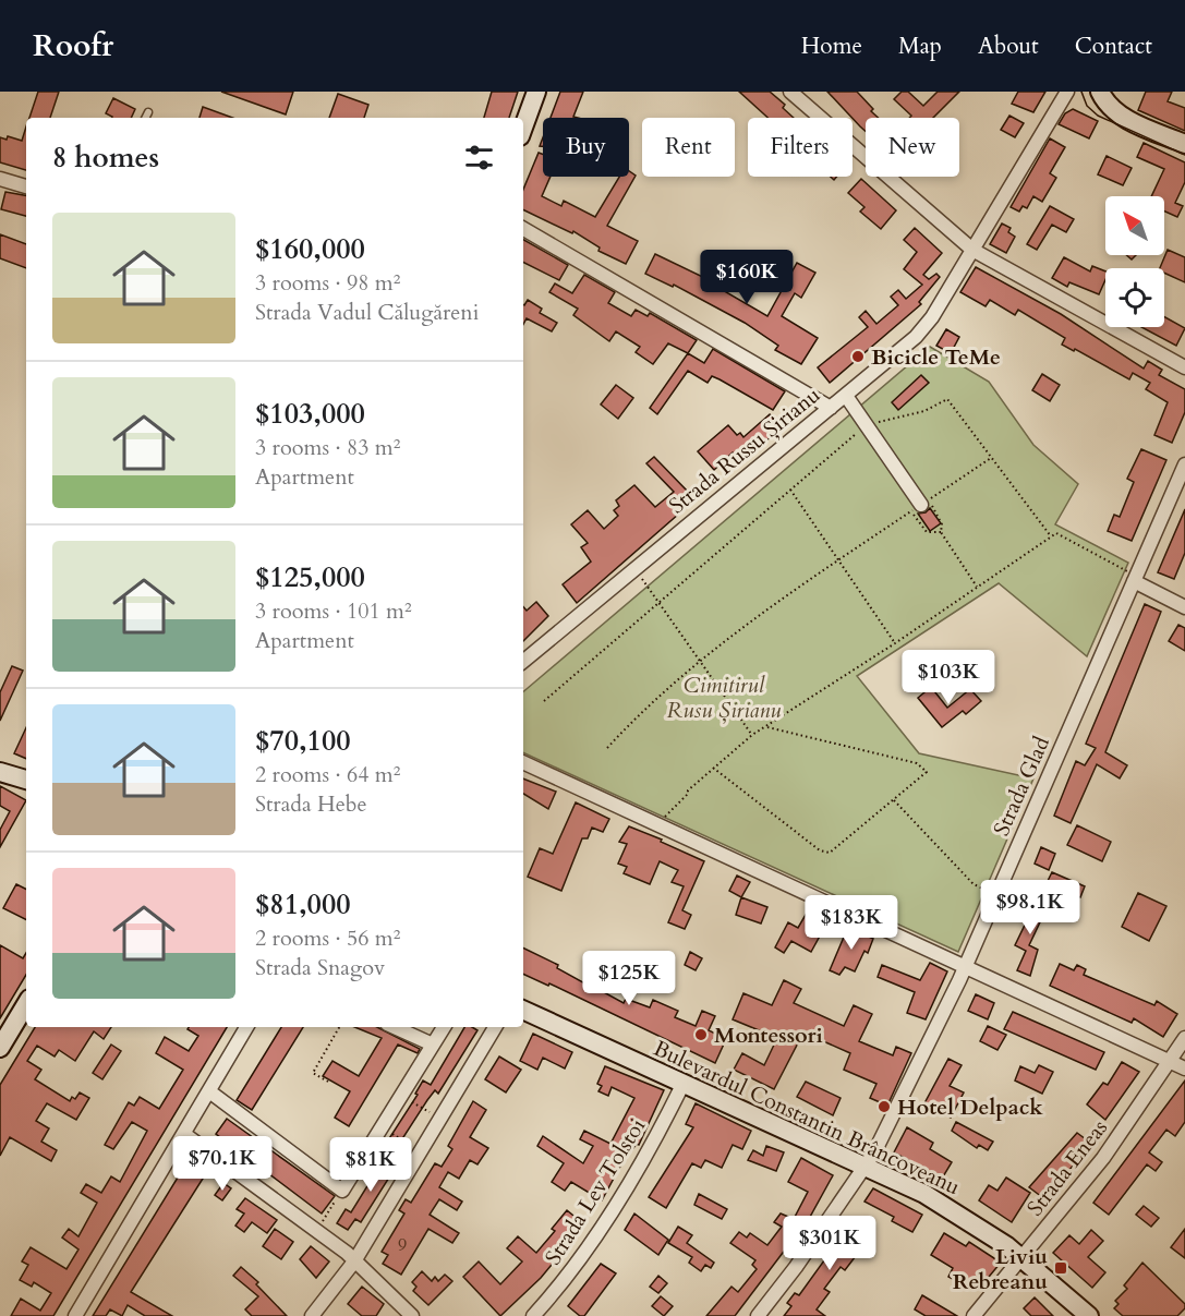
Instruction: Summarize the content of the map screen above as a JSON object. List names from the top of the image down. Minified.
{"streets":{"main road":["Bulevardul Constantin Brâncoveanu"],"street":["Strada Russu Șirianu","Strada Glad","Strada Eneas","Strada Lev Tolstoi"]},"crossings":[["Strada Glad","Bulevardul Constantin Brâncoveanu"],["Bulevardul Constantin Brâncoveanu","Strada Eneas"],["Bulevardul Constantin Brâncoveanu","Strada Lev Tolstoi"]],"parks":["Cimitirul Rusu Șirianu"],"places":{"other":["Bicicle TeMe","Montessori","Hotel Delpack"],"transit":["Liviu Rebreanu"]},"house_numbers":["9"],"north":"top left","page":{"header":"Roofr","nav":["Home","Map","About","Contact"],"chip":["Buy","Rent","Filters","New"],"heading":"8 homes","list":[{"name":"$160,000","note":"3 rooms · 98 m² · Strada Vadul Călugăreni"},{"name":"$103,000","note":"3 rooms · 83 m² · Apartment"},{"name":"$125,000","note":"3 rooms · 101 m² · Apartment"},{"name":"$70,100","note":"2 rooms · 64 m² · Strada Hebe"},{"name":"$81,000","note":"2 rooms · 56 m² · Strada Snagov"}],"price":["$160K","$103K","$98.1K","$183K","$125K","$70.1K","$81K","$301K"]}}
